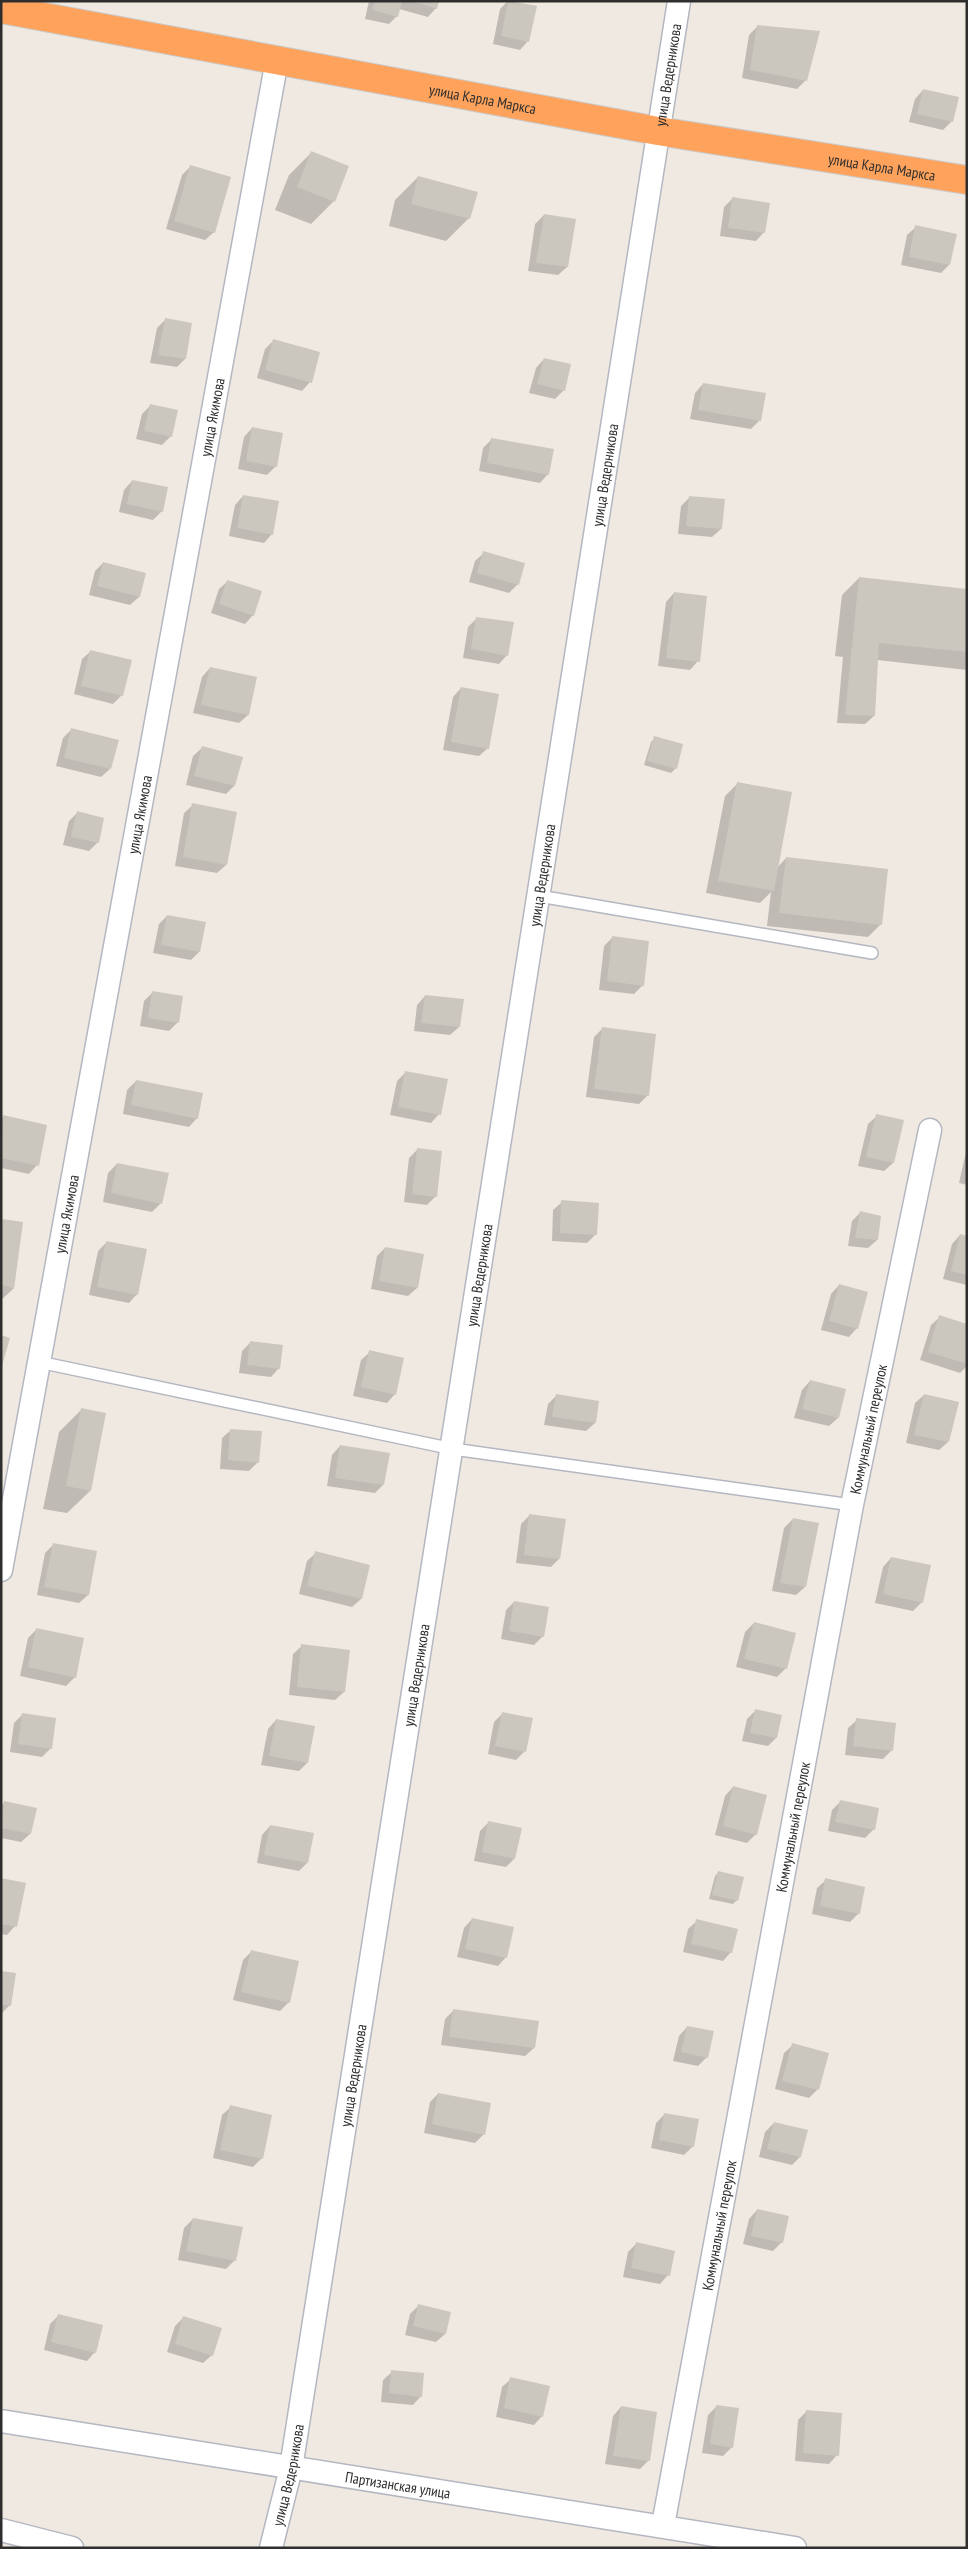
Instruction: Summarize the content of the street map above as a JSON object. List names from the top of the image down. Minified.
{"streets":{"highway":["улица Карла Маркса"],"street":["улица Ведерникова","улица Якимова","Коммунальный переулок","Партизанская улица"]},"crossings":[["улица Ведерникова","улица Карла Маркса"],["улица Ведерникова","Партизанская улица"],["улица Карла Маркса","улица Якимова"],["Коммунальный переулок","Партизанская улица"]]}
